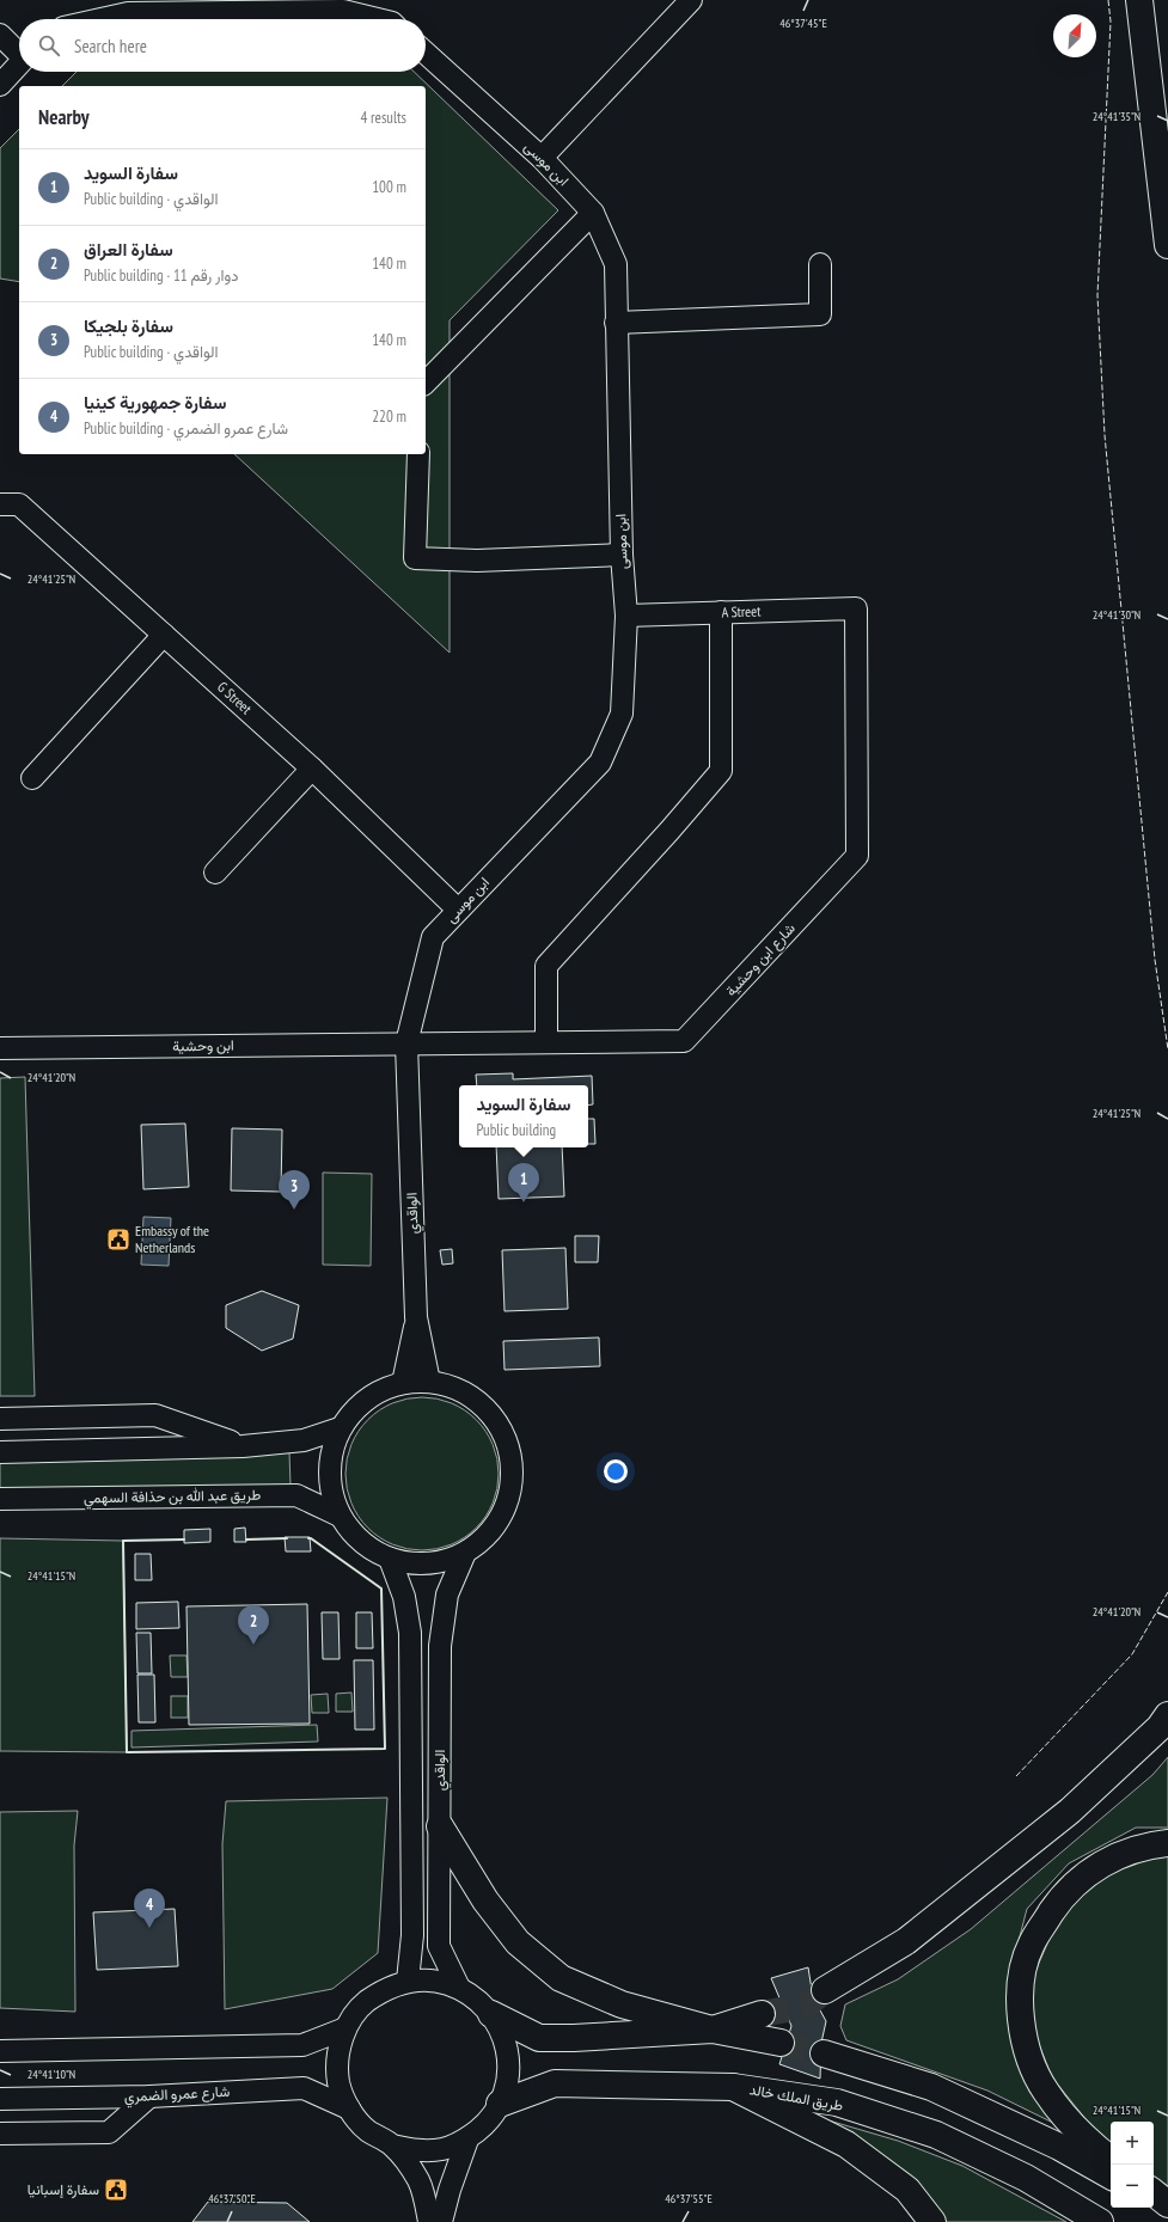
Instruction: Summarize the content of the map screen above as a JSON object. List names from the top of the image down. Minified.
{"streets":{"main road":["طريق الملك خالد"],"street":["ابن موسى","A Street","G Street","شارع ابن وحشية","ابن وحشية","الواقدي","طريق عبد الله بن حذافة السهمي","شارع عمرو الضمري"]},"crossings":[["ابن موسى","A Street"],["ابن موسى","G Street"],["ابن موسى","شارع ابن وحشية"],["ابن موسى","ابن وحشية"],["ابن موسى","الواقدي"],["A Street","شارع ابن وحشية"],["شارع ابن وحشية","ابن وحشية"],["شارع ابن وحشية","الواقدي"],["ابن وحشية","الواقدي"],["الواقدي","شارع عمرو الضمري"],["الواقدي","طريق الملك خالد"],["شارع عمرو الضمري","طريق الملك خالد"]],"places":{"public building":["Embassy of the Netherlands","سفارة إسبانيا"]},"north":"top right","page":{"search":"Search here","heading":["Nearby","4 results"],"list":[{"mark":"1","name":"سفارة السويد","note":"Public building · الواقدي","value":"100 m"},{"mark":"2","name":"سفارة العراق","note":"Public building · دوار رقم 11","value":"140 m"},{"mark":"3","name":"سفارة بلجيكا","note":"Public building · الواقدي","value":"140 m"},{"mark":"4","name":"سفارة جمهورية كينيا","note":"Public building · شارع عمرو الضمري","value":"220 m"}],"popup":["سفارة السويد","Public building"],"pins":["1","3","2","4"],"map_buttons":["+","−"]},"coordinates":["46°37'45\"E","24°41'35\"N","24°41'25\"N","24°41'30\"N","24°41'20\"N","24°41'15\"N","24°41'10\"N","46°37'50\"E","46°37'55\"E"]}
